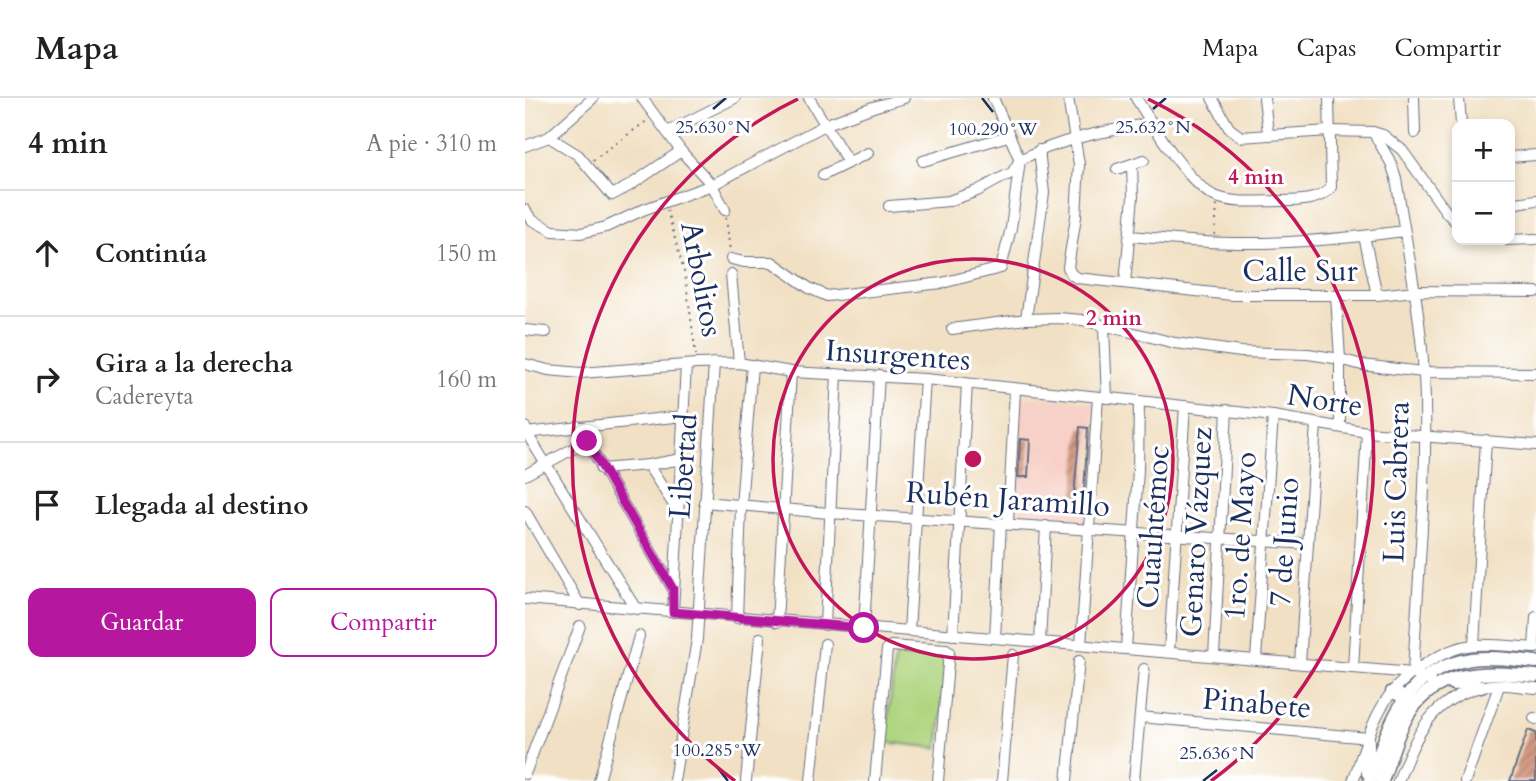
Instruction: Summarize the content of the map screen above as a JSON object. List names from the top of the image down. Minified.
{"streets":{"street":["Calle Sur","Insurgentes","Norte","Libertad","Luis Cabrera","Rubén Jaramillo","Cuauhtémoc","Genaro Vázquez","1ro. de Mayo","7 de Junio","Pinabete"],"path":["Arbolitos"]},"crossings":[["Calle Sur","Luis Cabrera"],["Arbolitos","Insurgentes"],["Insurgentes","Norte"],["Insurgentes","Libertad"],["Norte","Luis Cabrera"],["Norte","Cuauhtémoc"],["Norte","Genaro Vázquez"],["Norte","1ro. de Mayo"],["Norte","7 de Junio"],["Libertad","Rubén Jaramillo"],["Rubén Jaramillo","Cuauhtémoc"],["Rubén Jaramillo","Genaro Vázquez"],["Rubén Jaramillo","1ro. de Mayo"],["Rubén Jaramillo","7 de Junio"]],"page":{"header":"Mapa","nav":["Mapa","Capas","Compartir"],"heading":["4 min","A pie · 310 m"],"map_buttons":["+","−"],"list":[["Continúa","150 m"],["Gira a la derecha","Cadereyta","160 m"],"Llegada al destino"],"buttons":["Guardar","Compartir"]},"coordinates":["25.630°N","25.632°N","100.290°W","100.285°W","25.636°N"],"rings":["4 min","2 min"]}
